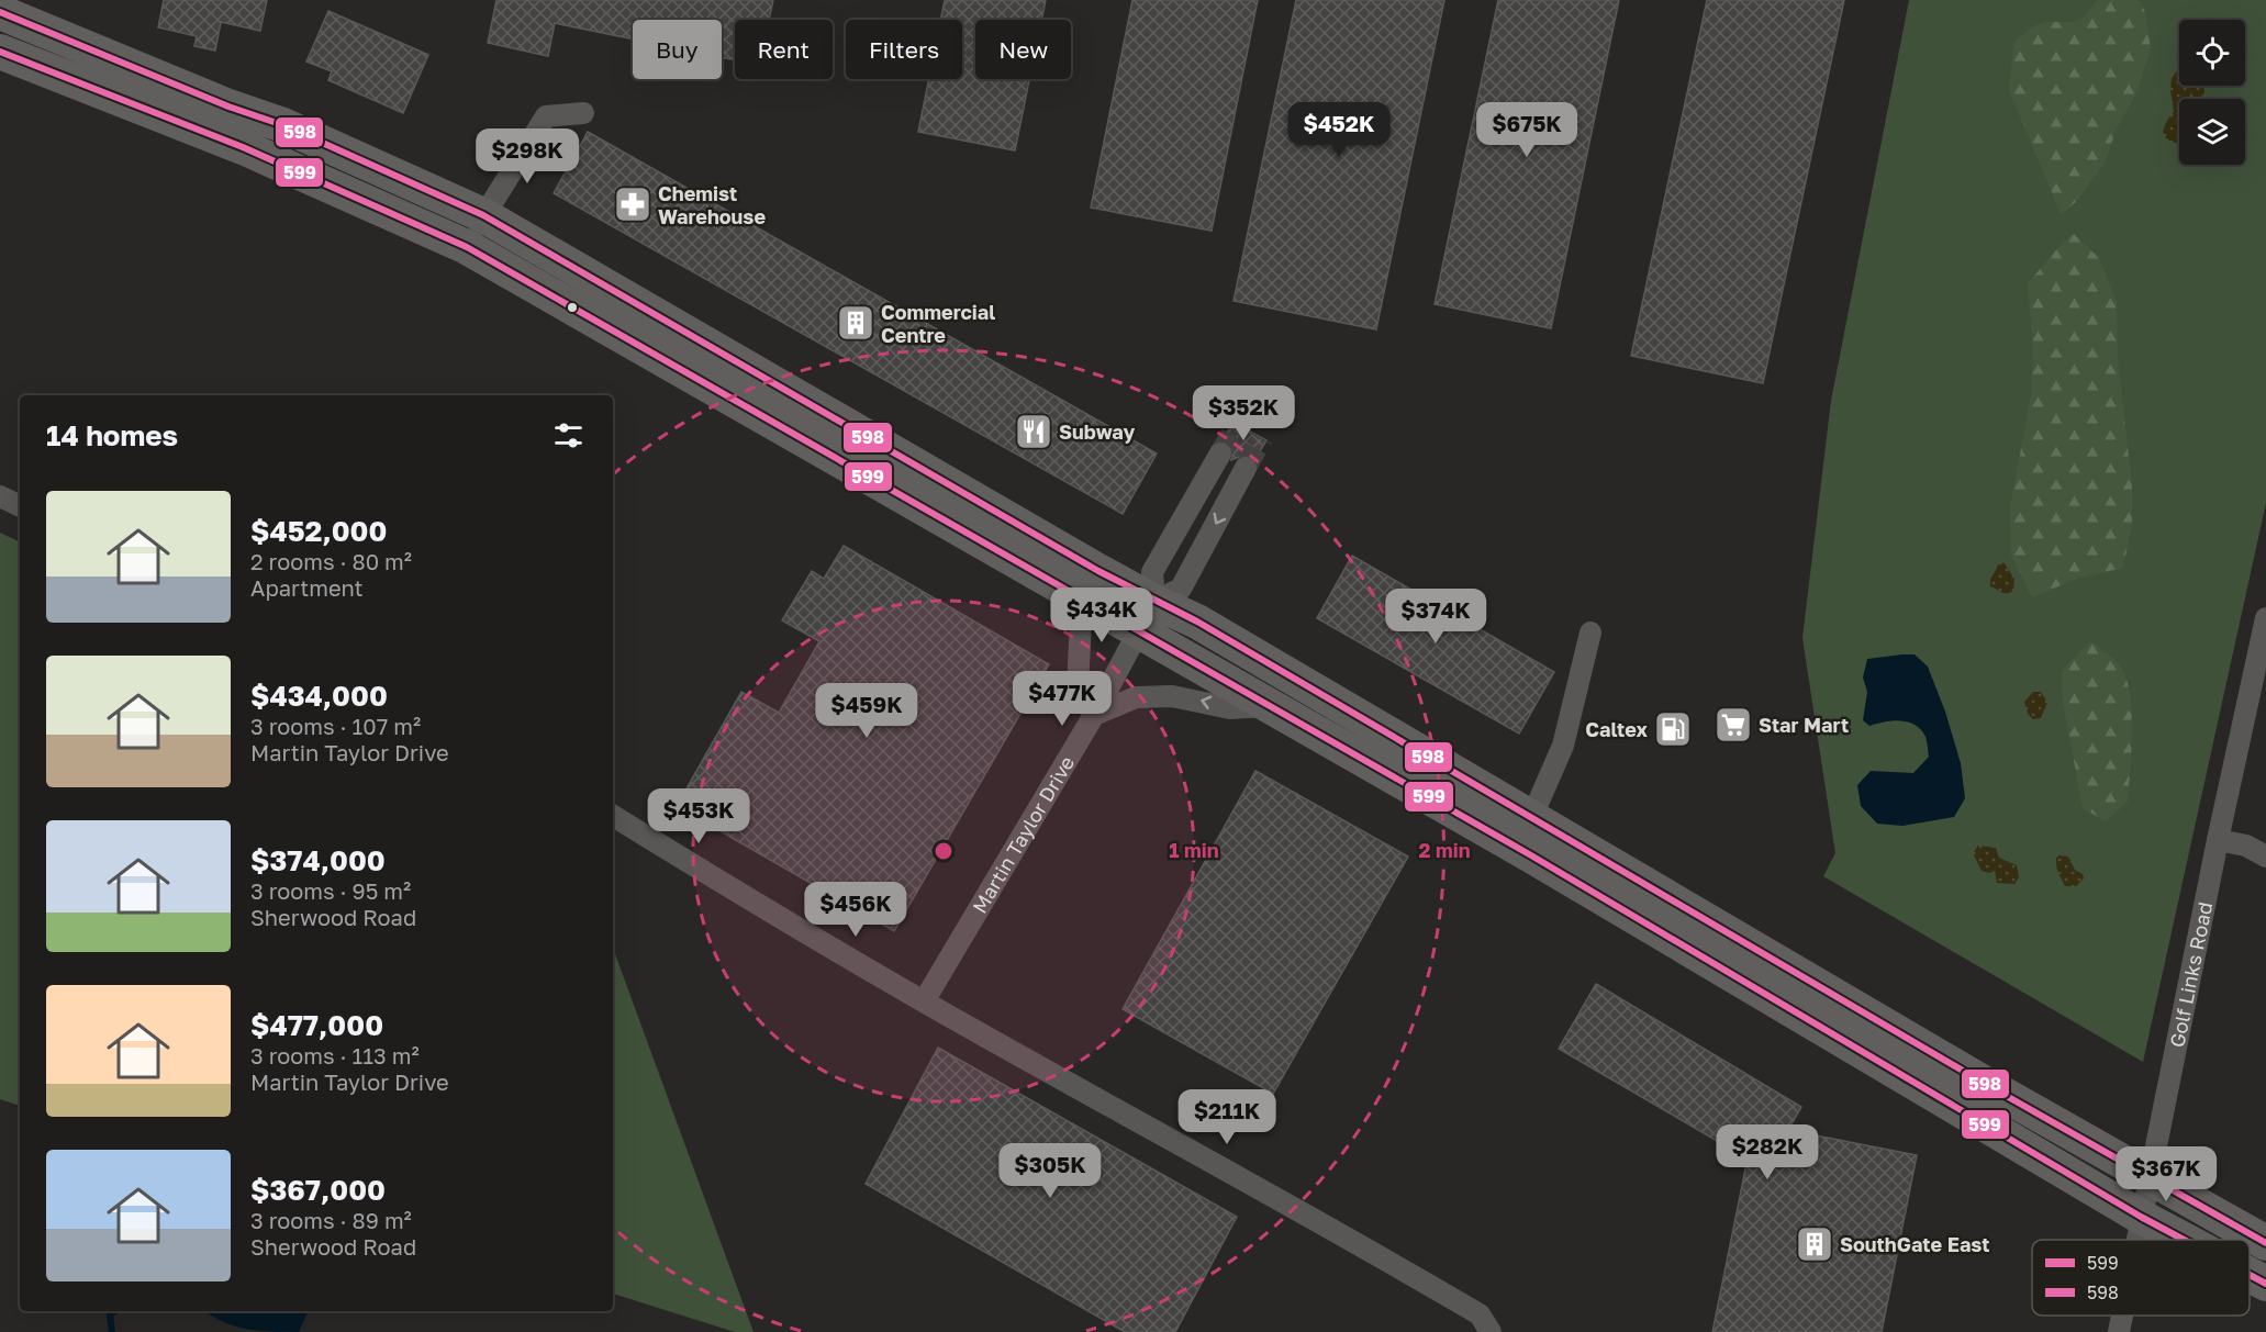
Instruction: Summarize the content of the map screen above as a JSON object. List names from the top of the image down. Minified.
{"streets":{"street":["Martin Taylor Drive","Golf Links Road"]},"places":{"pharmacy":["Chemist Warehouse"],"building":["Commercial Centre","SouthGate East"],"restaurant":["Subway"],"supermarket":["Star Mart"],"fuel station":["Caltex"]},"lines":["transit line 598","transit line 599"],"legend":["599","598"],"page":{"chip":["Buy","Rent","Filters","New"],"price":["$452K","$675K","$298K","$352K","$434K","$374K","$477K","$459K","$453K","$456K","$211K","$282K","$305K","$367K"],"heading":"14 homes","list":[{"name":"$452,000","note":"2 rooms · 80 m² · Apartment"},{"name":"$434,000","note":"3 rooms · 107 m² · Martin Taylor Drive"},{"name":"$374,000","note":"3 rooms · 95 m² · Sherwood Road"},{"name":"$477,000","note":"3 rooms · 113 m² · Martin Taylor Drive"},{"name":"$367,000","note":"3 rooms · 89 m² · Sherwood Road"}]},"rings":["1 min","2 min"]}
